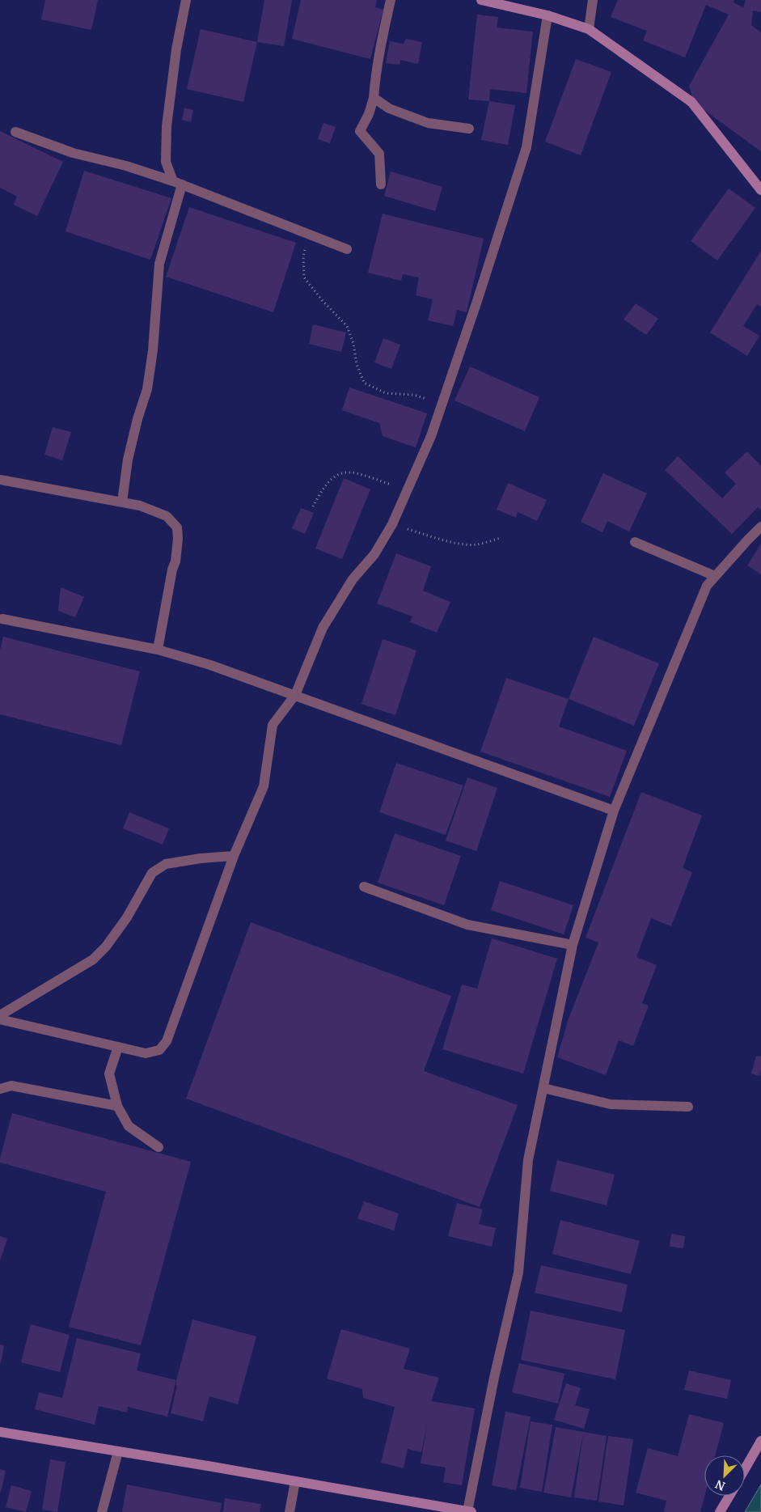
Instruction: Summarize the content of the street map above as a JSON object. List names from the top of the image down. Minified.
{"north":"bottom left"}
